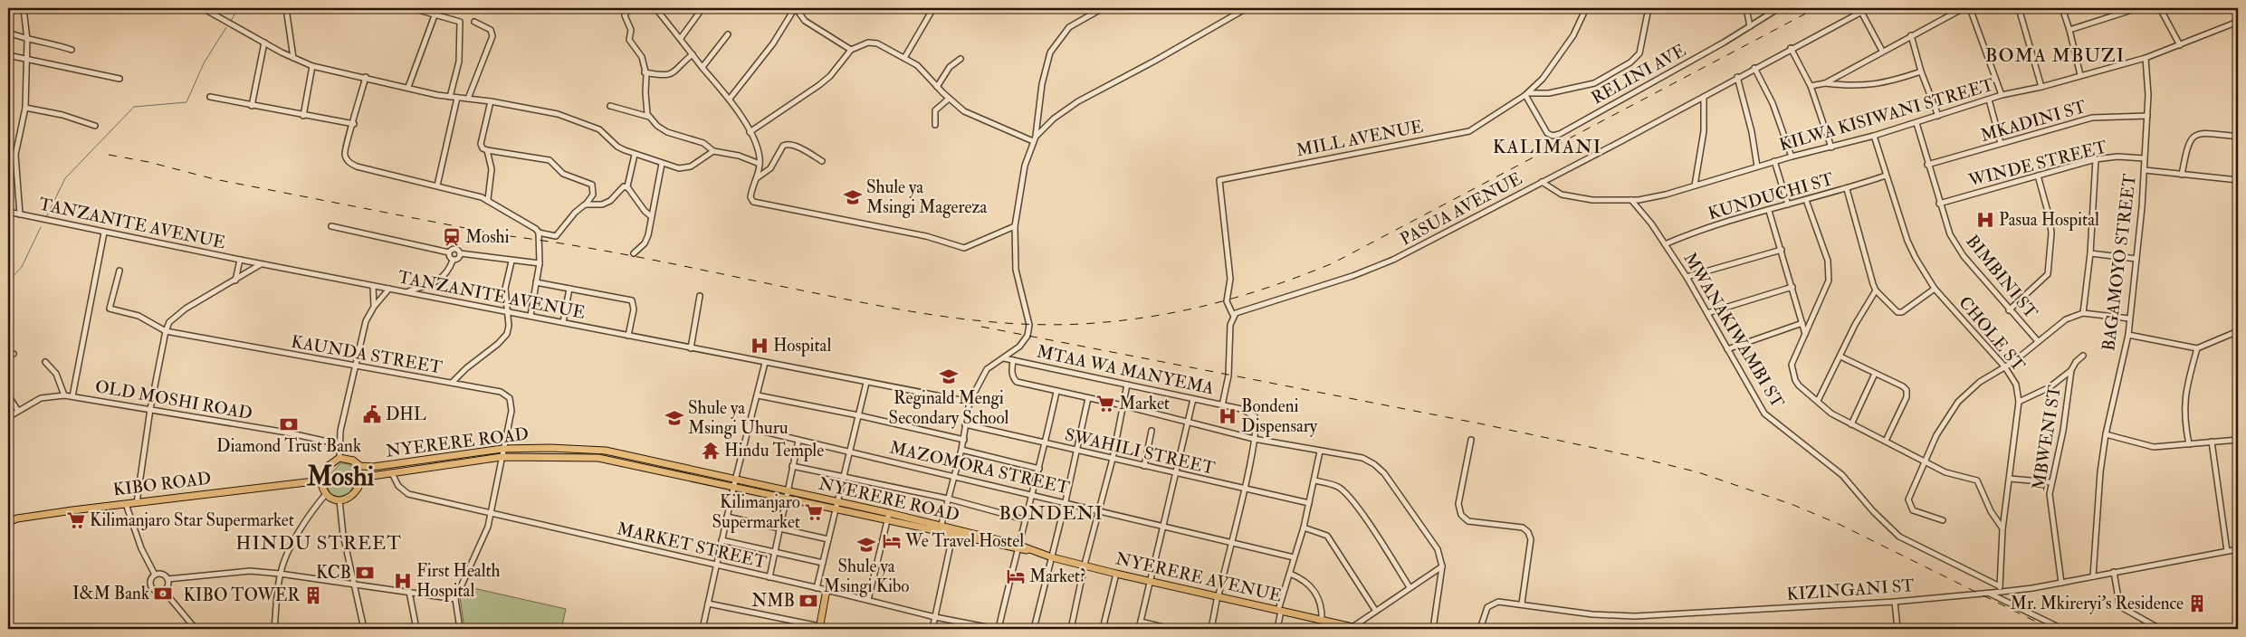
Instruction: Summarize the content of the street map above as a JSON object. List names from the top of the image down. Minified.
{"streets":{"main road":["NYERERE ROAD","KIBO ROAD","NYERERE AVENUE"],"street":["RELINI AVE","KILWA KISIWANI STREET","MKADINI ST","MILL AVENUE","WINDE STREET","KUNDUCHI ST","PASUA AVENUE","TANZANITE AVENUE","BAGAMOYO STREET","BIMBINI ST","MWANAKIWAMBI ST","CHOLE ST","KAUNDA STREET","MTAA WA MANYEMA","OLD MOSHI ROAD","MBWENI ST","SWAHILI STREET","MAZOMORA STREET","MARKET STREET","KIZINGANI ST"]},"crossings":[["RELINI AVE","MILL AVENUE"],["KILWA KISIWANI STREET","PASUA AVENUE"],["KILWA KISIWANI STREET","BAGAMOYO STREET"],["KILWA KISIWANI STREET","BIMBINI ST"],["KILWA KISIWANI STREET","MWANAKIWAMBI ST"],["KILWA KISIWANI STREET","CHOLE ST"],["MKADINI ST","BAGAMOYO STREET"],["MKADINI ST","BIMBINI ST"],["MILL AVENUE","PASUA AVENUE"],["WINDE STREET","BAGAMOYO STREET"],["WINDE STREET","BIMBINI ST"],["KUNDUCHI ST","MWANAKIWAMBI ST"],["KUNDUCHI ST","CHOLE ST"],["BAGAMOYO STREET","KIZINGANI ST"],["MWANAKIWAMBI ST","CHOLE ST"],["CHOLE ST","KIZINGANI ST"],["KAUNDA STREET","NYERERE ROAD"],["MBWENI ST","KIZINGANI ST"],["NYERERE ROAD","KIBO ROAD"],["NYERERE ROAD","MARKET STREET"],["NYERERE ROAD","NYERERE AVENUE"]],"districts":["BOMA MBUZI","KALIMANI","Moshi","BONDENI","HINDU STREET"],"places":{"school or university":["Shule ya Msingi Magereza","Reginald Mengi Secondary School","Shule ya Msingi Uhuru","Shule ya Msingi Kibo"],"hospital":["Pasua Hospital","Hospital","Bondeni Dispensary","First Health Hospital"],"station":["Moshi"],"supermarket":["Market","Kilimanjaro Supermarket","Kilimanjaro Star Supermarket"],"public building":["DHL"],"bank":["Diamond Trust Bank","KCB","I&M Bank","NMB"],"temple":["Hindu Temple"],"hotel":["We Travel Hostel","Market?"],"building":["KIBO TOWER","Mr. Mkireryi's Residence"]}}
